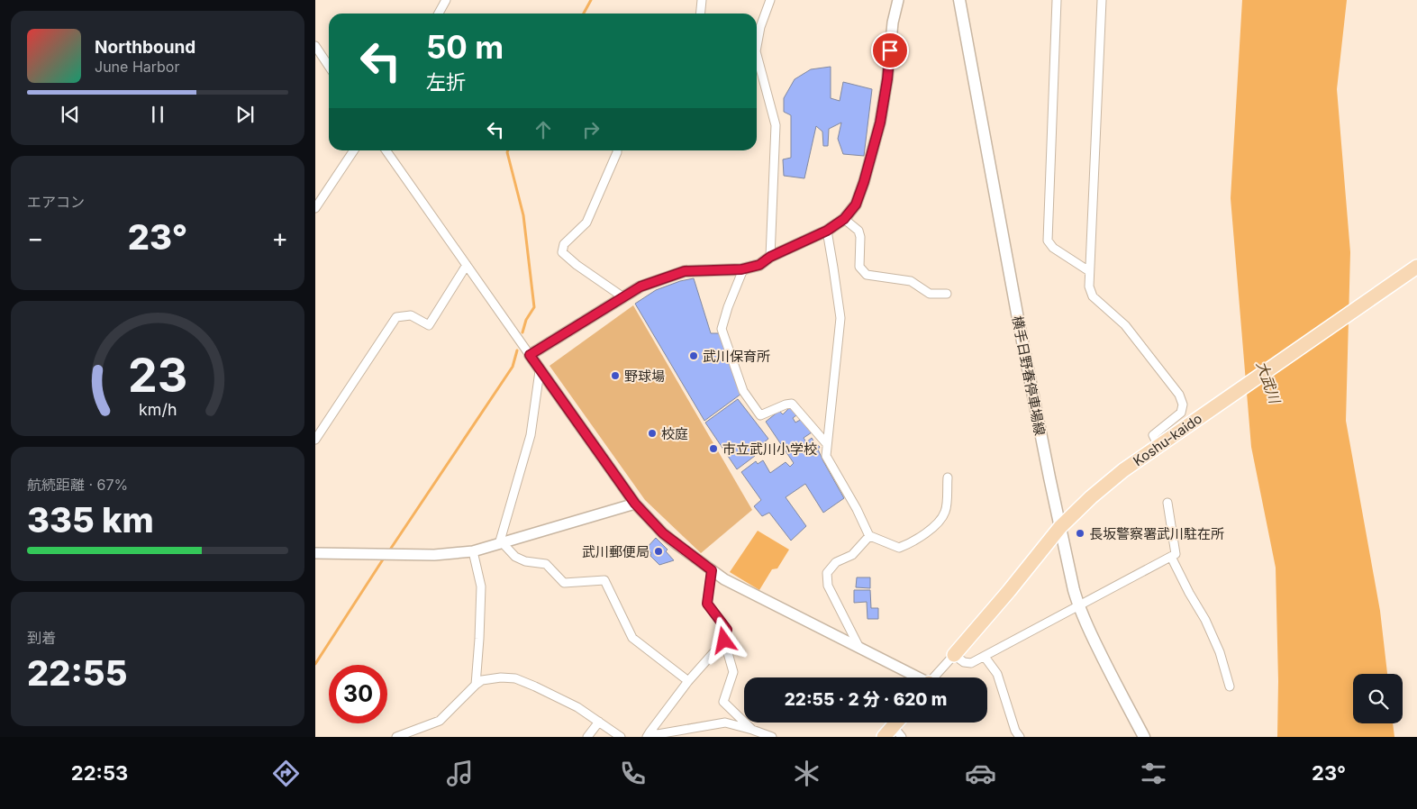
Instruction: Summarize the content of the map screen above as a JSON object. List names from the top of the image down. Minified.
{"streets":{"highway":["Koshu-kaido"],"main road":["横手日野春停車場線"]},"crossings":[["横手日野春停車場線","Koshu-kaido"]],"water":["大武川"],"places":["武川保育所","野球場","校庭","市立武川小学校","長坂警察署武川駐在所","武川郵便局"],"page":{"turn":["50 m","左折"],"song":["Northbound","June Harbor"],"tile":["エアコン",["航続距離 · 67%","335 km"],["到着","22:55"]],"heat":["−","23°","+"],"limit":"30","trip":"22:55 · 2 分 · 620 m","tabs":["22:53","23°"],"gauge":["23","km/h"]}}
